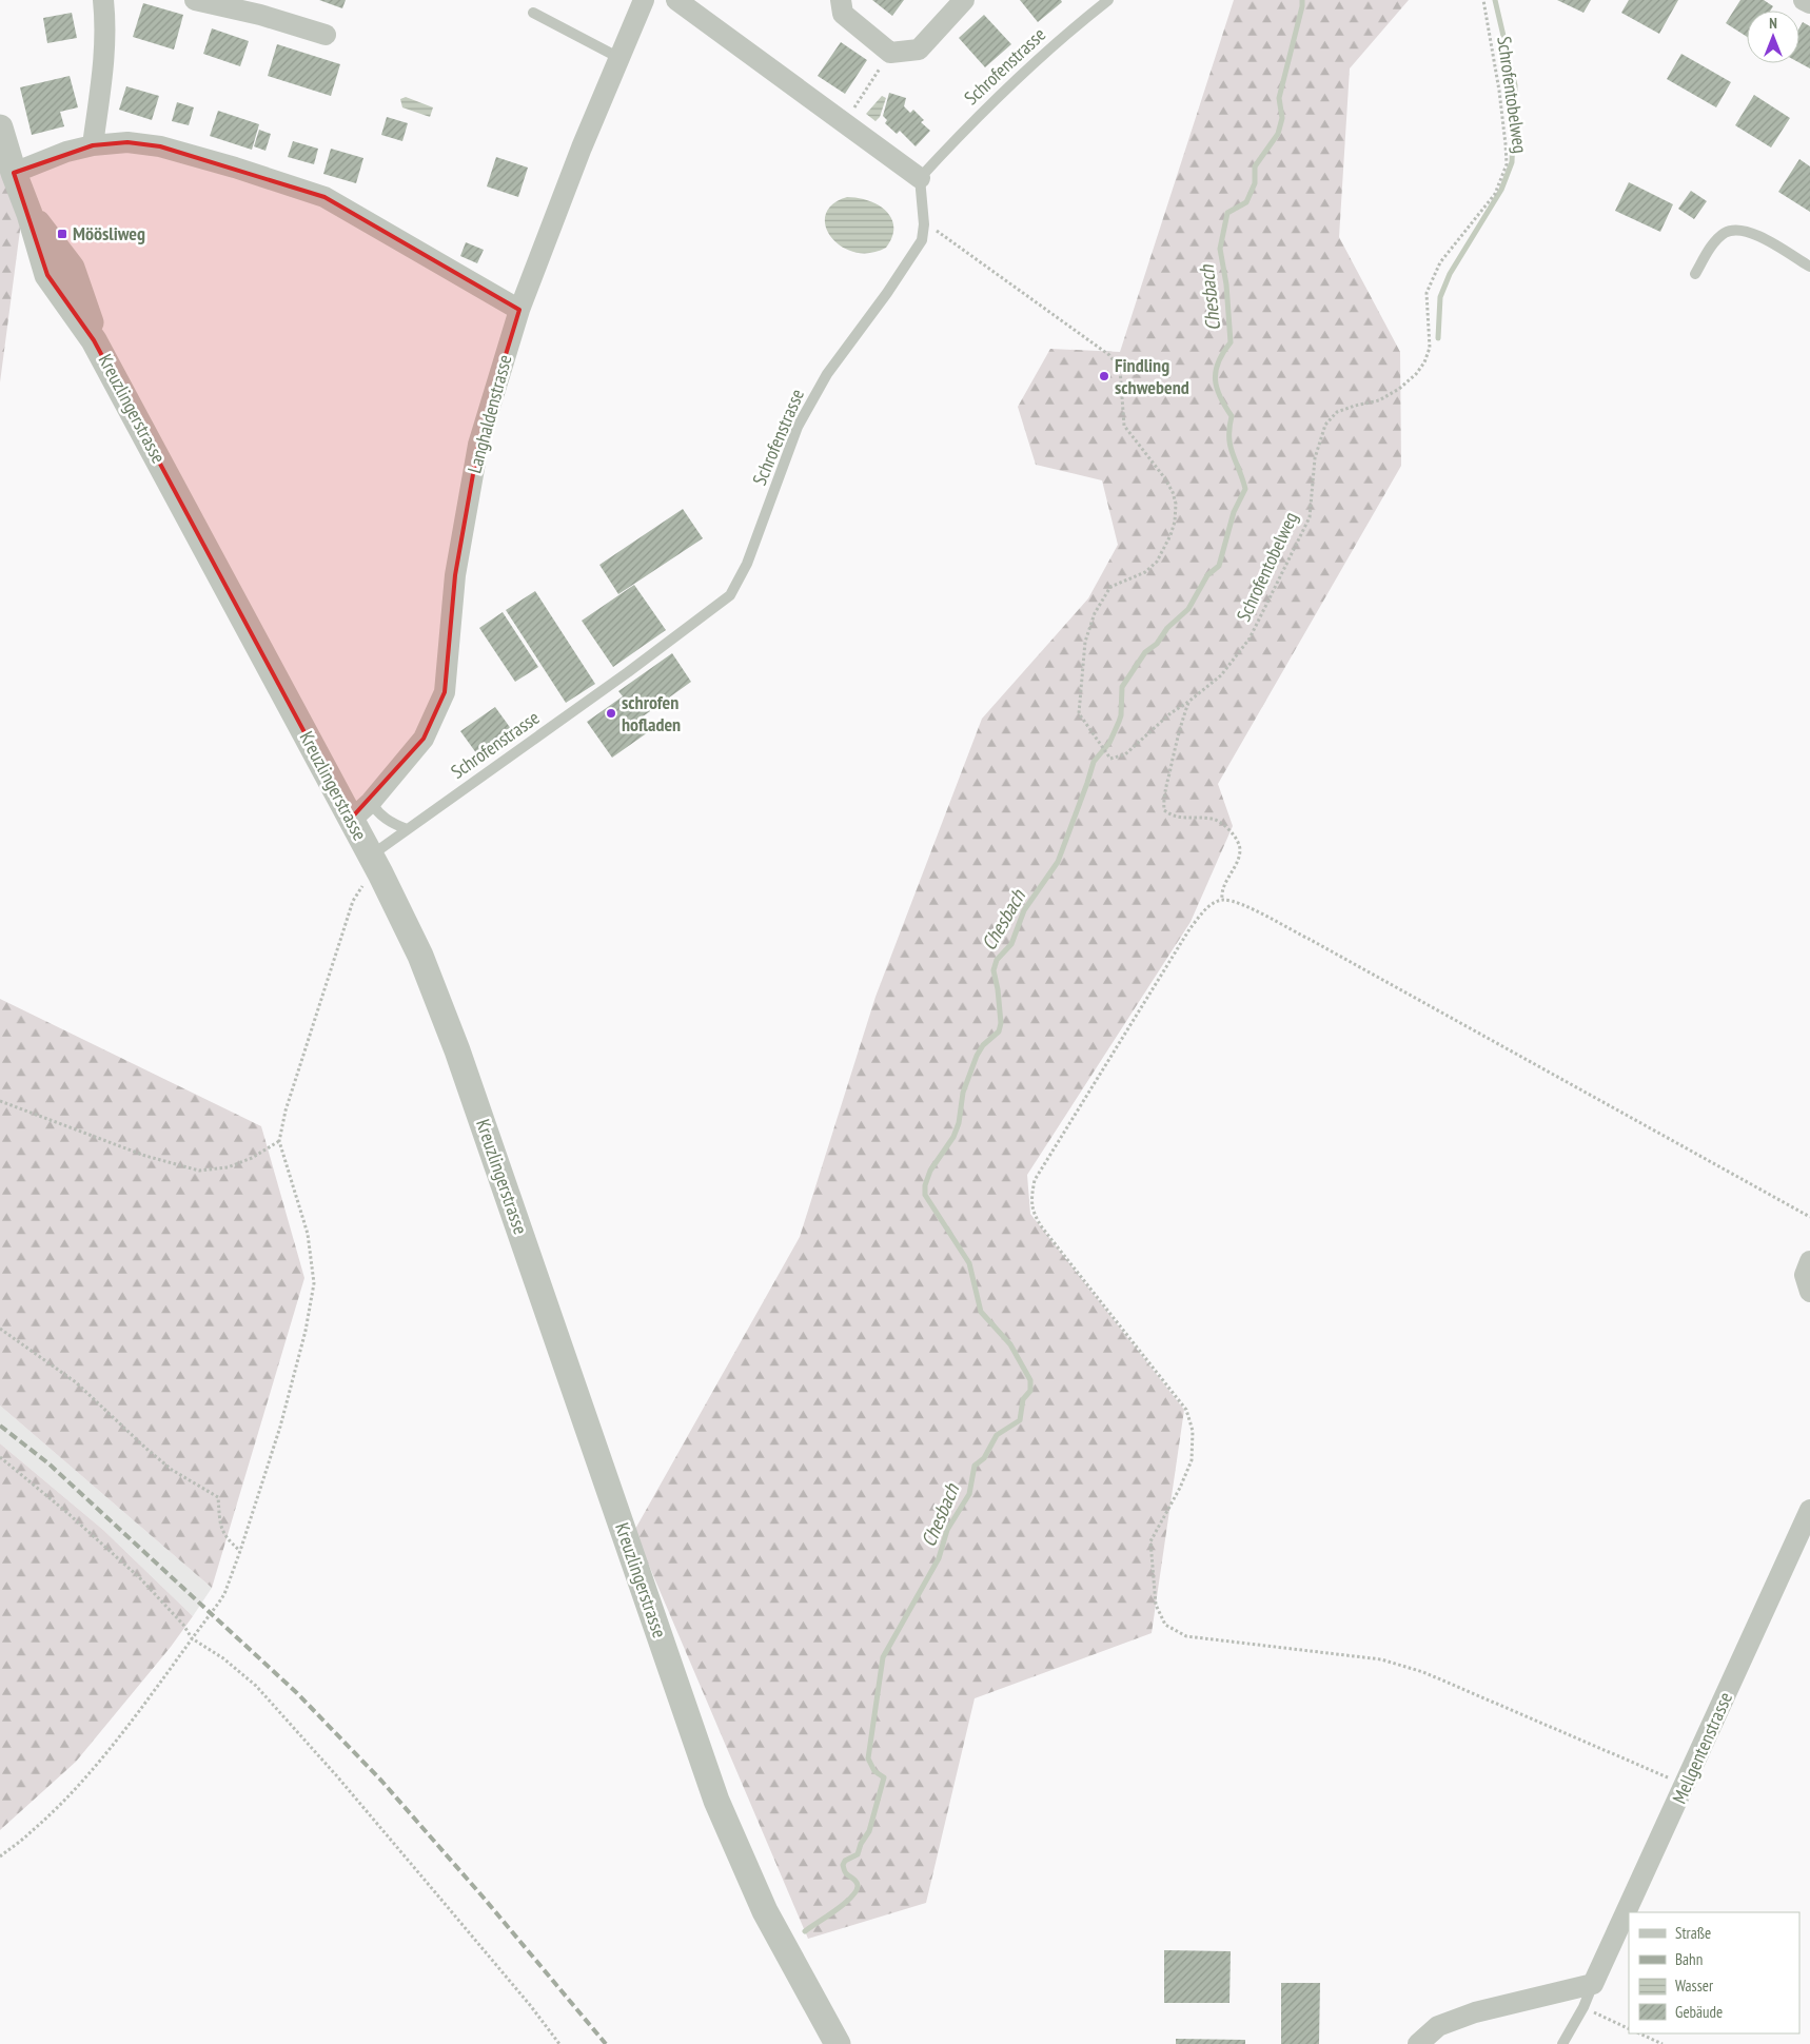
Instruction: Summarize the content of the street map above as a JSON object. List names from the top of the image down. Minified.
{"streets":{"street":["Kreuzlingerstrasse","Langhaldenstrasse","Mellgentenstrasse"],"lane":["Schrofenstrasse"],"path":["Schrofentobelweg"]},"crossings":[["Schrofenstrasse","Schrofentobelweg"],["Schrofenstrasse","Kreuzlingerstrasse"],["Kreuzlingerstrasse","Langhaldenstrasse"]],"water":["Chesbach"],"places":{"transit":["Möösliweg"],"other":["Findling schwebend","schrofen hofladen"]},"legend":["Straße","Bahn","Wasser","Gebäude"],"north":"top"}
